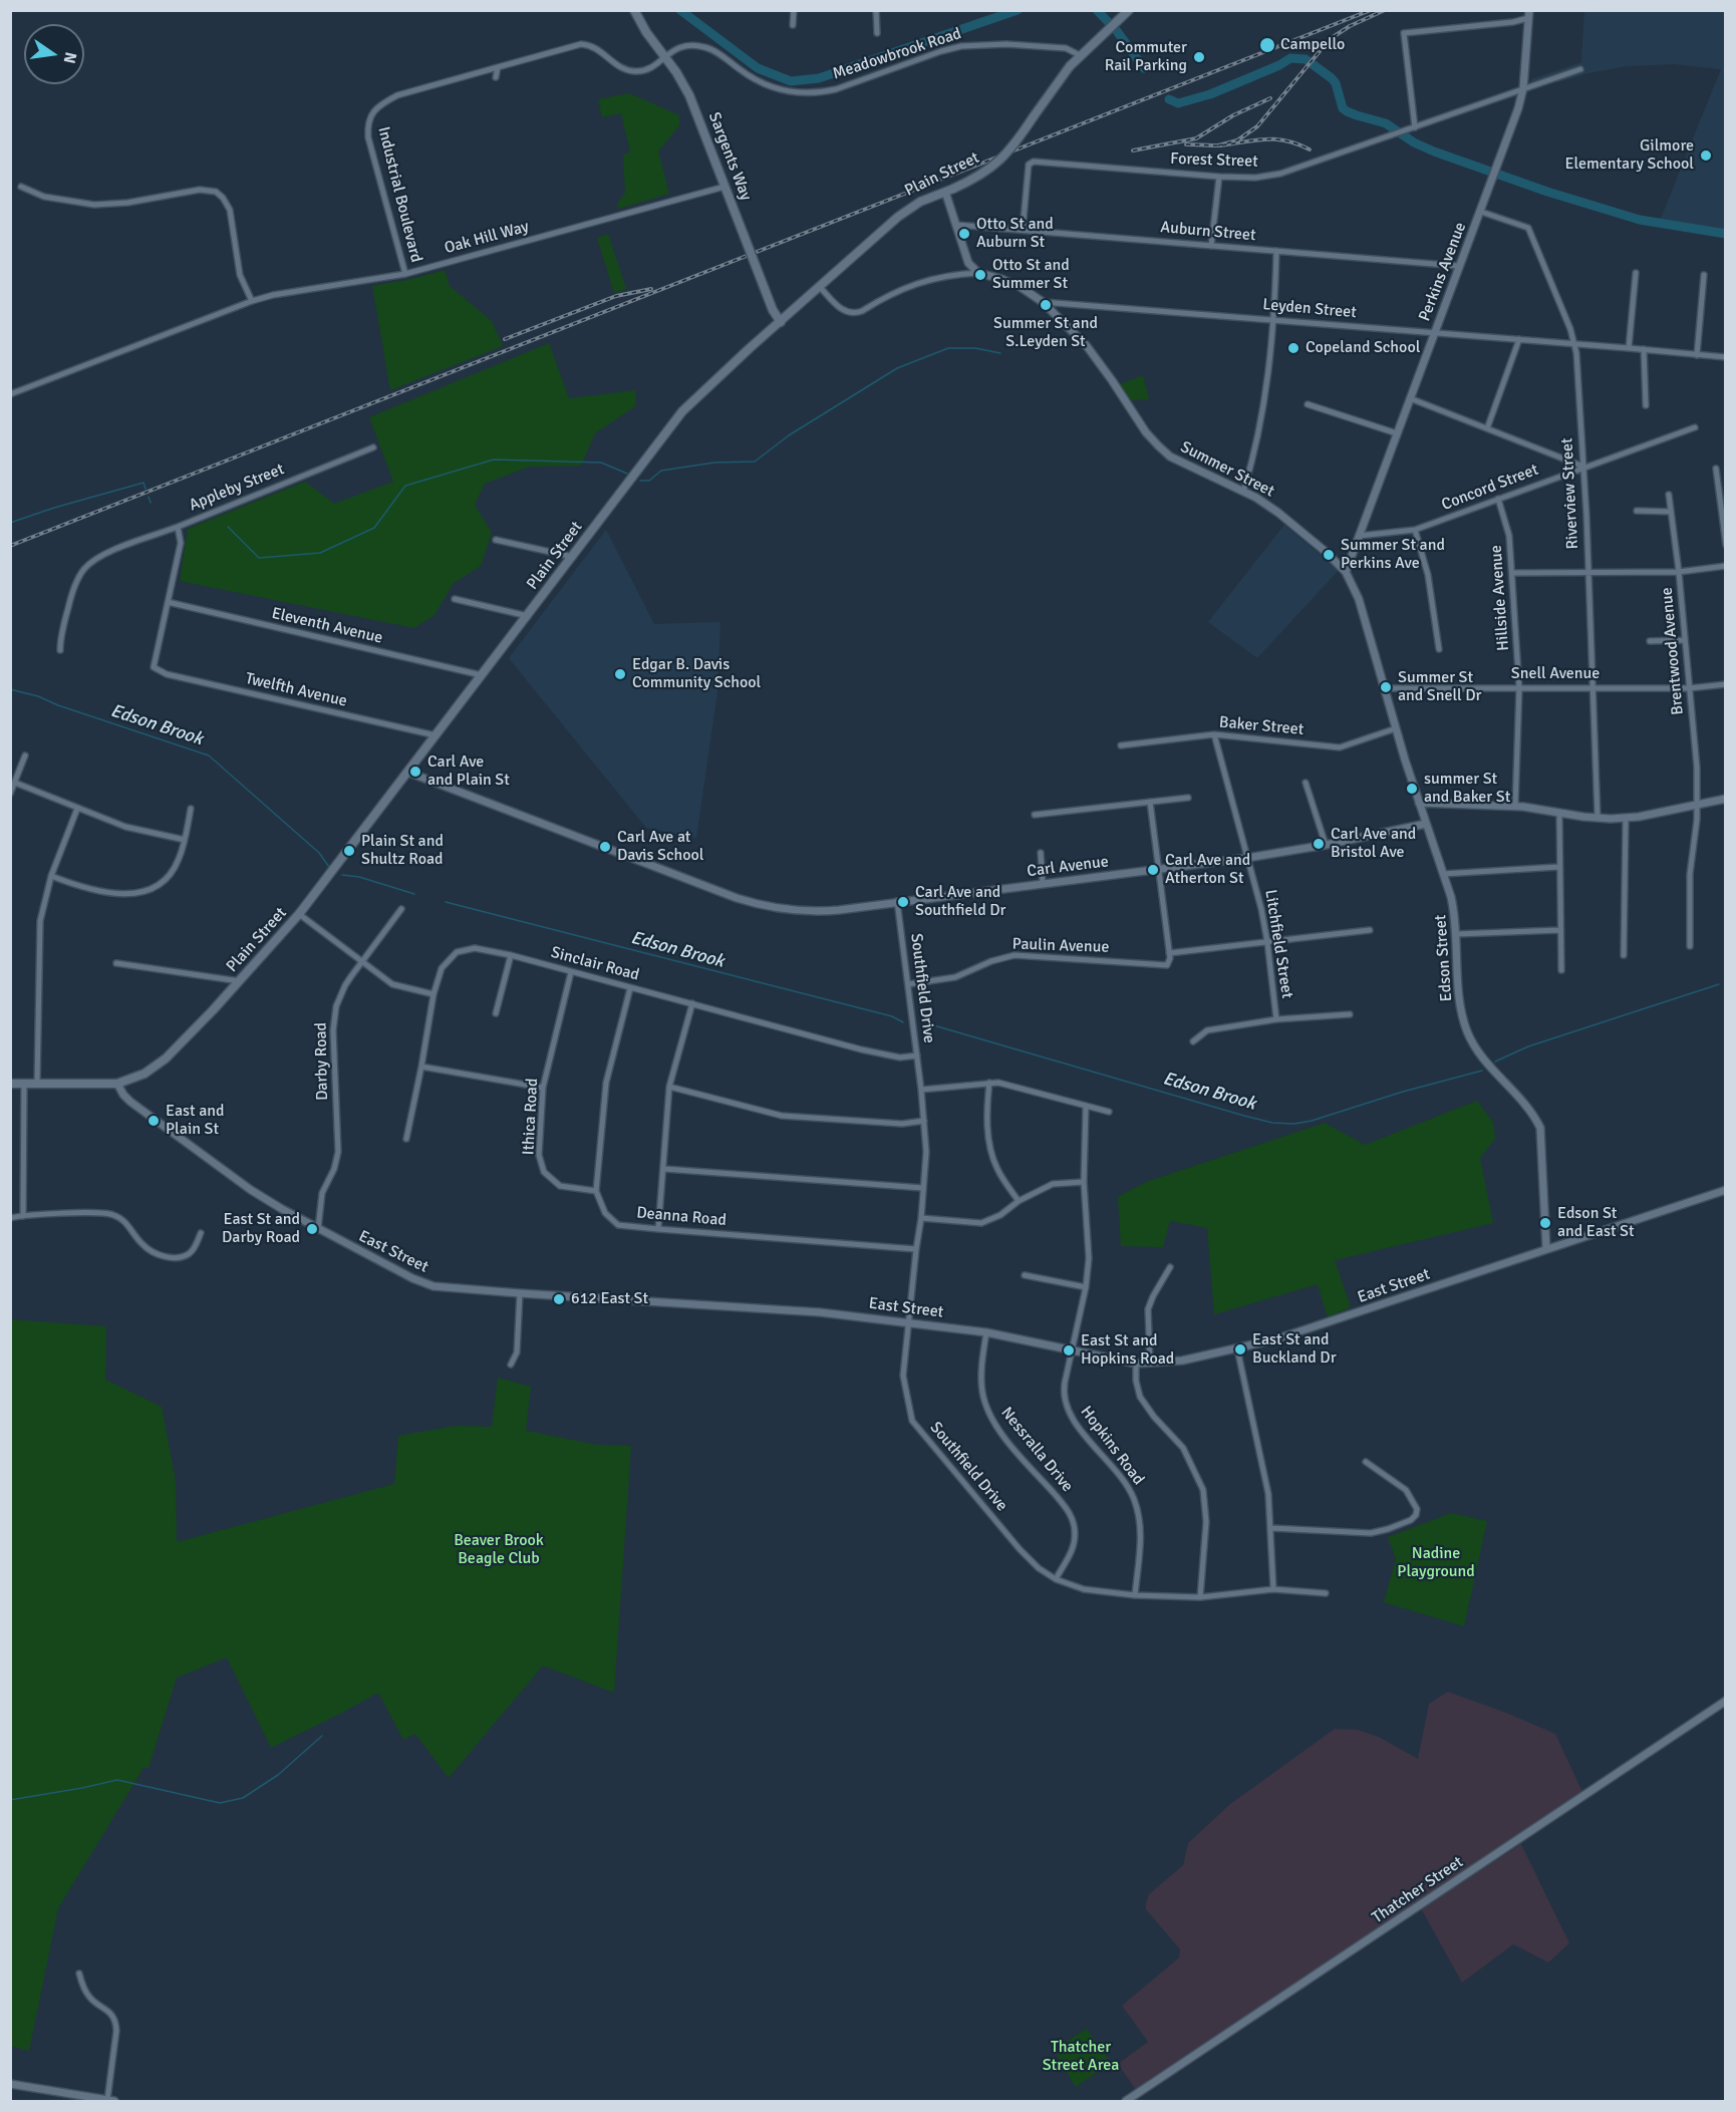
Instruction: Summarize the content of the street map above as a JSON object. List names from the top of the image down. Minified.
{"streets":{"main road":["Sargents Way","Plain Street"],"street":["Meadowbrook Road","Forest Street","Industrial Boulevard","Auburn Street","Oak Hill Way","Perkins Avenue","Leyden Street","Summer Street","Appleby Street","Concord Street","Riverview Street","Hillside Avenue","Eleventh Avenue","Brentwood Avenue","Snell Avenue","Twelfth Avenue","Baker Street","Carl Avenue","Litchfield Street","Paulin Avenue","Edson Street","Sinclair Road","Southfield Drive","Darby Road","Ithica Road","Deanna Road","East Street","Hopkins Road","Nessralla Drive","Thatcher Street"]},"crossings":[["Meadowbrook Road","Sargents Way"],["Meadowbrook Road","Plain Street"],["Meadowbrook Road","Industrial Boulevard"],["Sargents Way","Plain Street"],["Sargents Way","Industrial Boulevard"],["Sargents Way","Oak Hill Way"],["Forest Street","Auburn Street"],["Forest Street","Perkins Avenue"],["Plain Street","Summer Street"],["Plain Street","Eleventh Avenue"],["Plain Street","Twelfth Avenue"],["Plain Street","Carl Avenue"],["Plain Street","East Street"],["Industrial Boulevard","Oak Hill Way"],["Auburn Street","Perkins Avenue"],["Perkins Avenue","Leyden Street"],["Perkins Avenue","Summer Street"],["Perkins Avenue","Concord Street"],["Perkins Avenue","Riverview Street"],["Leyden Street","Summer Street"],["Leyden Street","Riverview Street"],["Summer Street","Snell Avenue"],["Summer Street","Baker Street"],["Summer Street","Carl Avenue"],["Summer Street","Edson Street"],["Appleby Street","Eleventh Avenue"],["Appleby Street","Twelfth Avenue"],["Concord Street","Riverview Street"],["Concord Street","Hillside Avenue"],["Riverview Street","Snell Avenue"],["Hillside Avenue","Snell Avenue"],["Brentwood Avenue","Snell Avenue"],["Baker Street","Litchfield Street"],["Carl Avenue","Litchfield Street"],["Carl Avenue","Edson Street"],["Carl Avenue","Southfield Drive"],["Paulin Avenue","Southfield Drive"],["Edson Street","East Street"],["Sinclair Road","Southfield Drive"],["Sinclair Road","Ithica Road"],["Southfield Drive","Deanna Road"],["Southfield Drive","East Street"],["Southfield Drive","Hopkins Road"],["Southfield Drive","Nessralla Drive"],["Darby Road","East Street"],["Ithica Road","Deanna Road"],["East Street","Hopkins Road"],["East Street","Nessralla Drive"]],"water":["Edson Brook"],"parks":["Beaver Brook Beagle Club","Nadine Playground","Thatcher Street Area"],"places":["Campello","Commuter Rail Parking","Gilmore Elementary School","Otto St and Auburn St","Otto St and Summer St","Summer St and S.Leyden St","Copeland School","Summer St and Perkins Ave","Edgar B. Davis Community School","Summer St and Snell Dr","Carl Ave and Plain St","summer St and Baker St","Carl Ave and Bristol Ave","Carl Ave at Davis School","Plain St and Shultz Road","Carl Ave and Atherton St","Carl Ave and Southfield Dr","East and Plain St","Edson St and East St","East St and Darby Road","612 East St","East St and Buckland Dr","East St and Hopkins Road"],"north":"right"}
